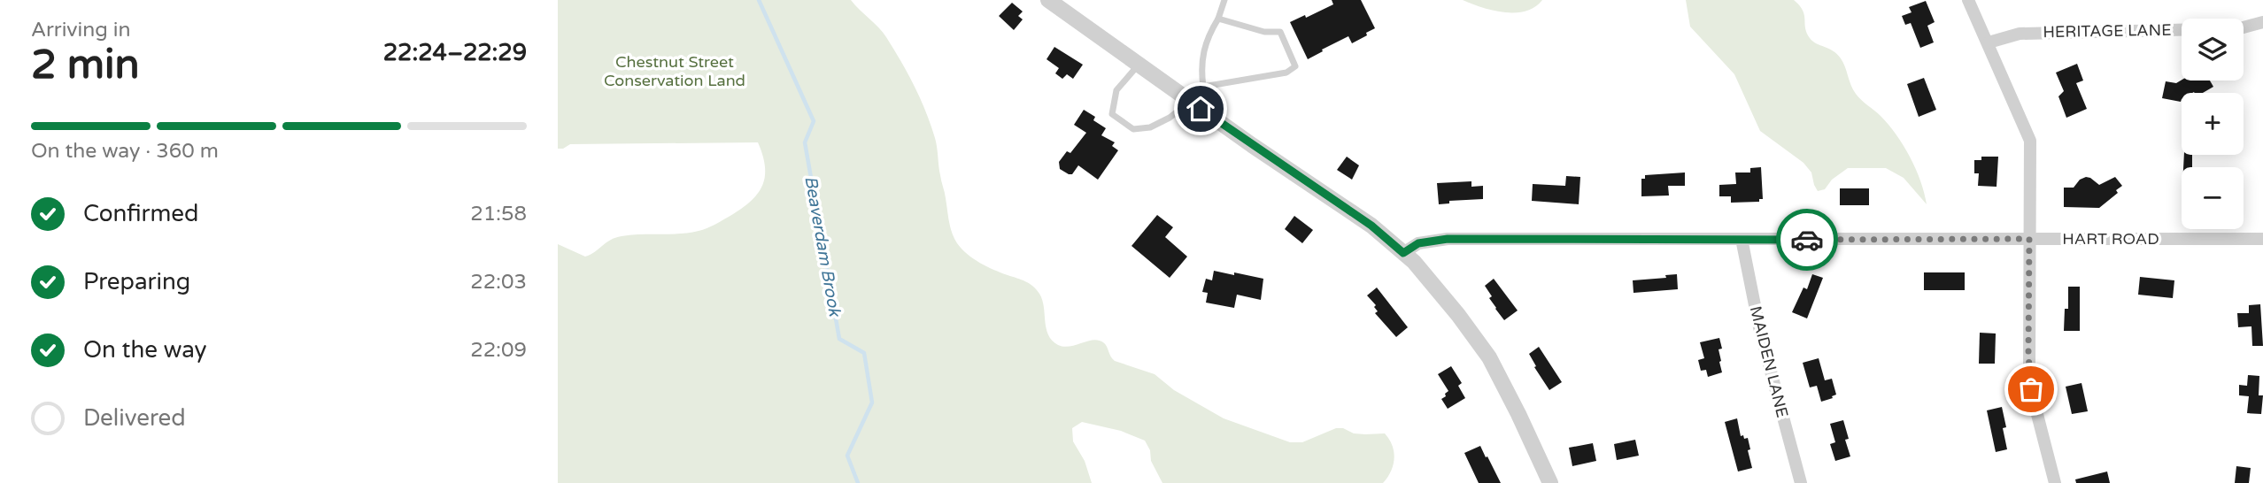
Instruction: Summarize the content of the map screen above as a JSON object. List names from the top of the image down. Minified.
{"streets":{"street":["HERITAGE LANE","HART ROAD","MAIDEN LANE"]},"crossings":[["HART ROAD","MAIDEN LANE"]],"water":["Beaverdam Brook"],"parks":["Chestnut Street Conservation Land"],"page":{"heading":["2 min","Arriving in","22:24–22:29"],"map_buttons":["+","−"],"bar":"On the way · 360 m","list":[["Confirmed","21:58"],["Preparing","22:03"],["On the way","22:09"],"Delivered"]}}
